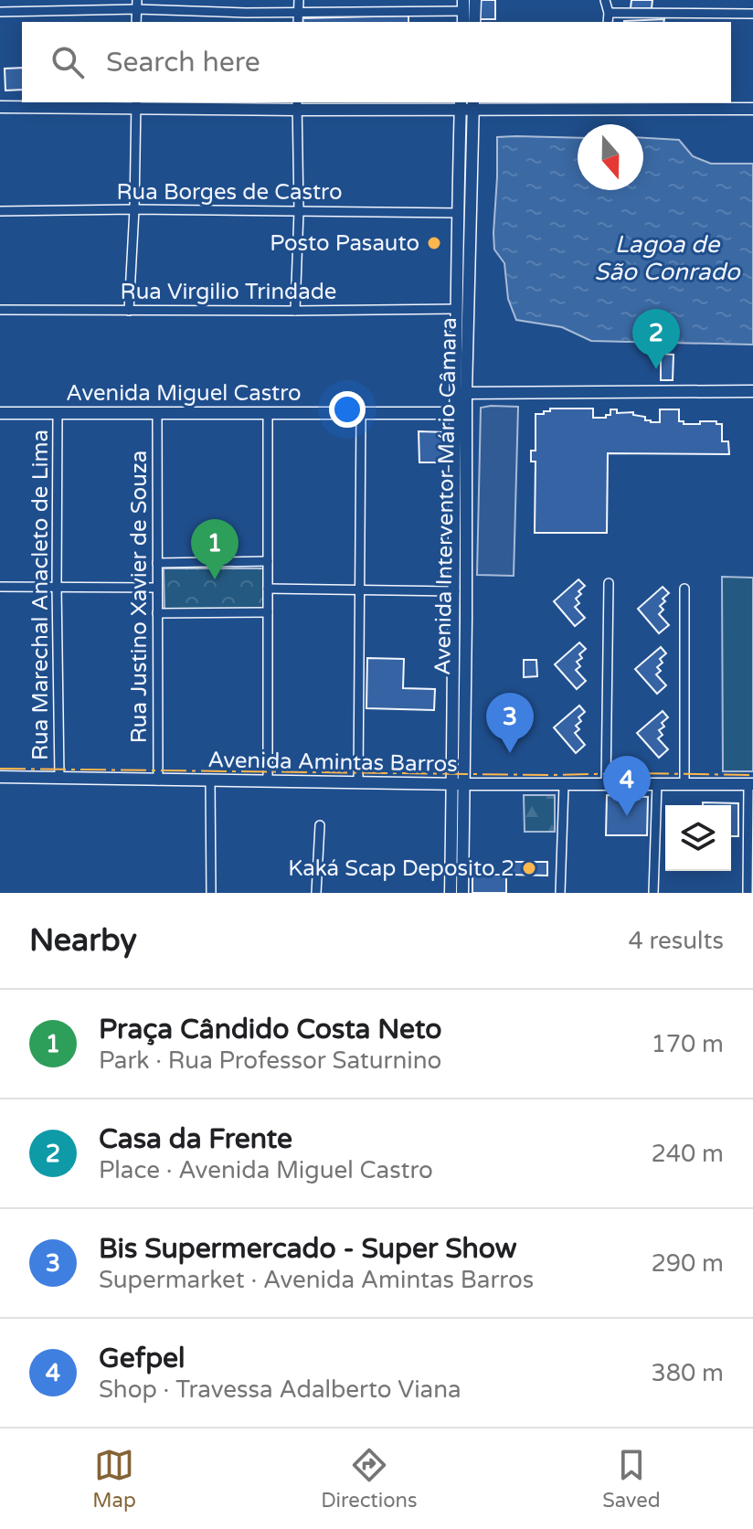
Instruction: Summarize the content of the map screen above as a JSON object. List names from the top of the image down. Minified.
{"streets":{"main road":["Avenida Miguel Castro","Avenida Interventor Mário Câmara","Avenida Amintas Barros"],"street":["Rua Borges de Castro","Rua Virgilio Trindade","Rua Marechal Anacleto de Lima","Rua Justino Xavier de Souza"]},"crossings":[["Rua Borges de Castro","Avenida Interventor Mário Câmara"],["Rua Virgilio Trindade","Avenida Interventor Mário Câmara"],["Avenida Miguel Castro","Avenida Interventor Mário Câmara"],["Avenida Miguel Castro","Rua Marechal Anacleto de Lima"],["Avenida Miguel Castro","Rua Justino Xavier de Souza"],["Avenida Interventor Mário Câmara","Avenida Amintas Barros"],["Rua Marechal Anacleto de Lima","Avenida Amintas Barros"],["Rua Justino Xavier de Souza","Avenida Amintas Barros"]],"water":["Lagoa de São Conrado"],"places":["Posto Pasauto","Kaká Scap Deposito 2"],"north":"bottom","page":{"search":"Search here","pins":["2","1","3","4"],"heading":["Nearby","4 results"],"list":[{"mark":"1","name":"Praça Cândido Costa Neto","note":"Park · Rua Professor Saturnino","value":"170 m"},{"mark":"2","name":"Casa da Frente","note":"Place · Avenida Miguel Castro","value":"240 m"},{"mark":"3","name":"Bis Supermercado - Super Show","note":"Supermarket · Avenida Amintas Barros","value":"290 m"},{"mark":"4","name":"Gefpel","note":"Shop · Travessa Adalberto Viana","value":"380 m"}],"nav":["Map","Directions","Saved"]}}
